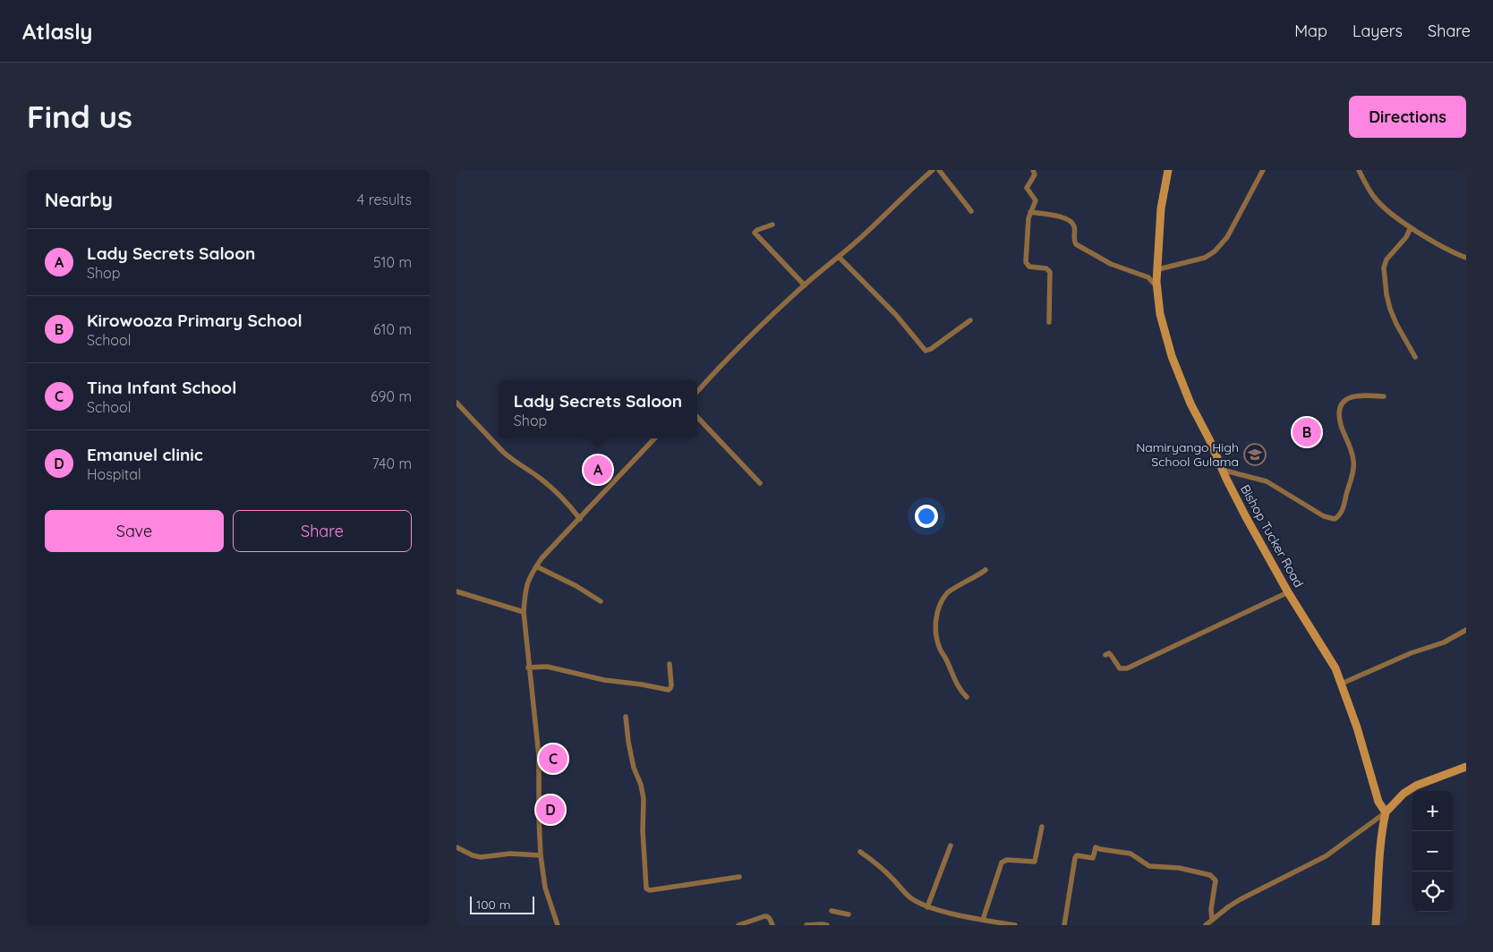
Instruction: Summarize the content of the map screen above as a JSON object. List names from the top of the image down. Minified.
{"streets":{"main road":["Bishop Tucker Road"]},"places":{"school or university":["Namiryango High School Gulama"]},"scale_bar":"100 m","page":{"header":"Atlasly","nav":["Map","Layers","Share"],"buttons":["Directions",["Save","Share"]],"title":"Find us","heading":["Nearby","4 results"],"list":[{"mark":"A","name":"Lady Secrets Saloon","note":"Shop","value":"510 m"},{"mark":"B","name":"Kirowooza Primary School","note":"School","value":"610 m"},{"mark":"C","name":"Tina Infant School","note":"School","value":"690 m"},{"mark":"D","name":"Emanuel clinic","note":"Hospital","value":"740 m"}],"popup":["Lady Secrets Saloon","Shop"],"pins":["B","A","C","D"],"map_buttons":["+","−"],"scale":"100 m"}}
